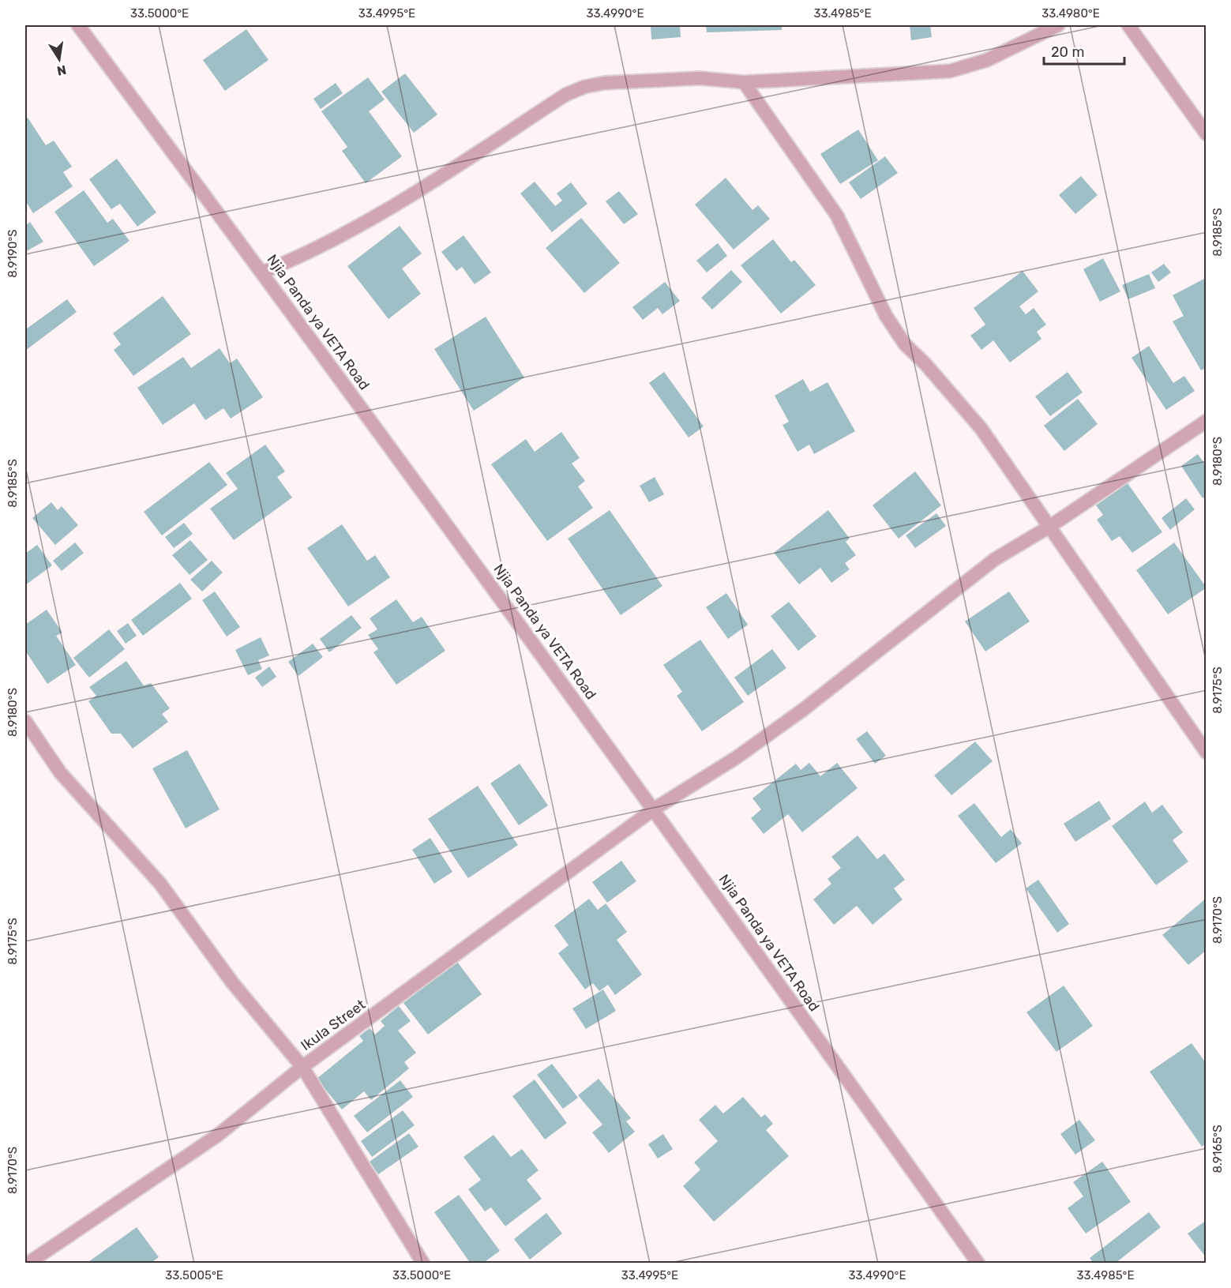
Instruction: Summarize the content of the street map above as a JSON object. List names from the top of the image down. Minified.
{"streets":{"street":["Njia Panda ya VETA Road","Ikula Street"]},"crossings":[["Njia Panda ya VETA Road","Ikula Street"]],"scale_bar":"20 m","north":"bottom","coordinates":["33.5000°E","33.4995°E","33.4990°E","33.4985°E","33.4980°E","8.9185°S","8.9190°S","8.9180°S","8.9175°S","8.9170°S","8.9165°S","33.5005°E"]}
